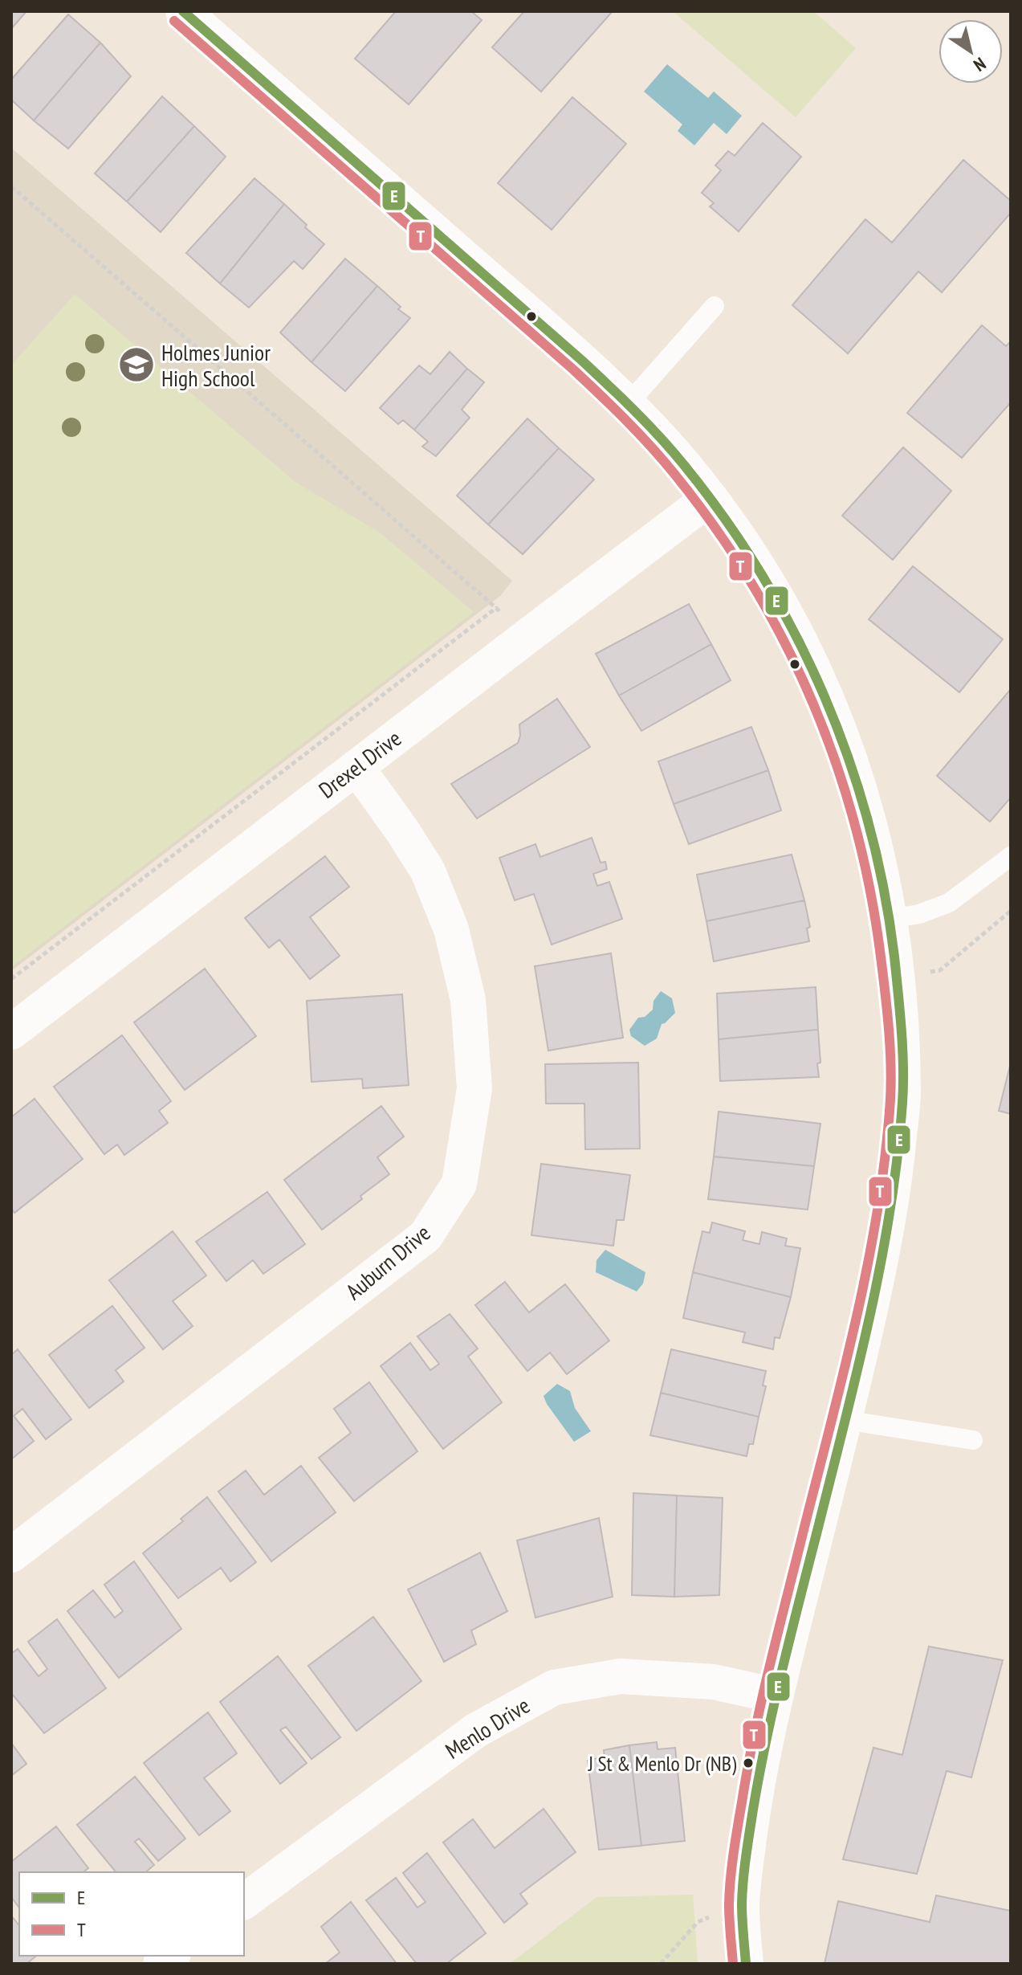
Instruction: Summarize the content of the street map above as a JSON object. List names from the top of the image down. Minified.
{"streets":{"street":["Drexel Drive","Auburn Drive","Menlo Drive"]},"crossings":[["Drexel Drive","Auburn Drive"]],"places":{"school or university":["Holmes Junior High School"],"other":["J St & Menlo Dr (NB)"]},"lines":["transit line E","transit line T"],"legend":["E","T"],"north":"bottom right"}
